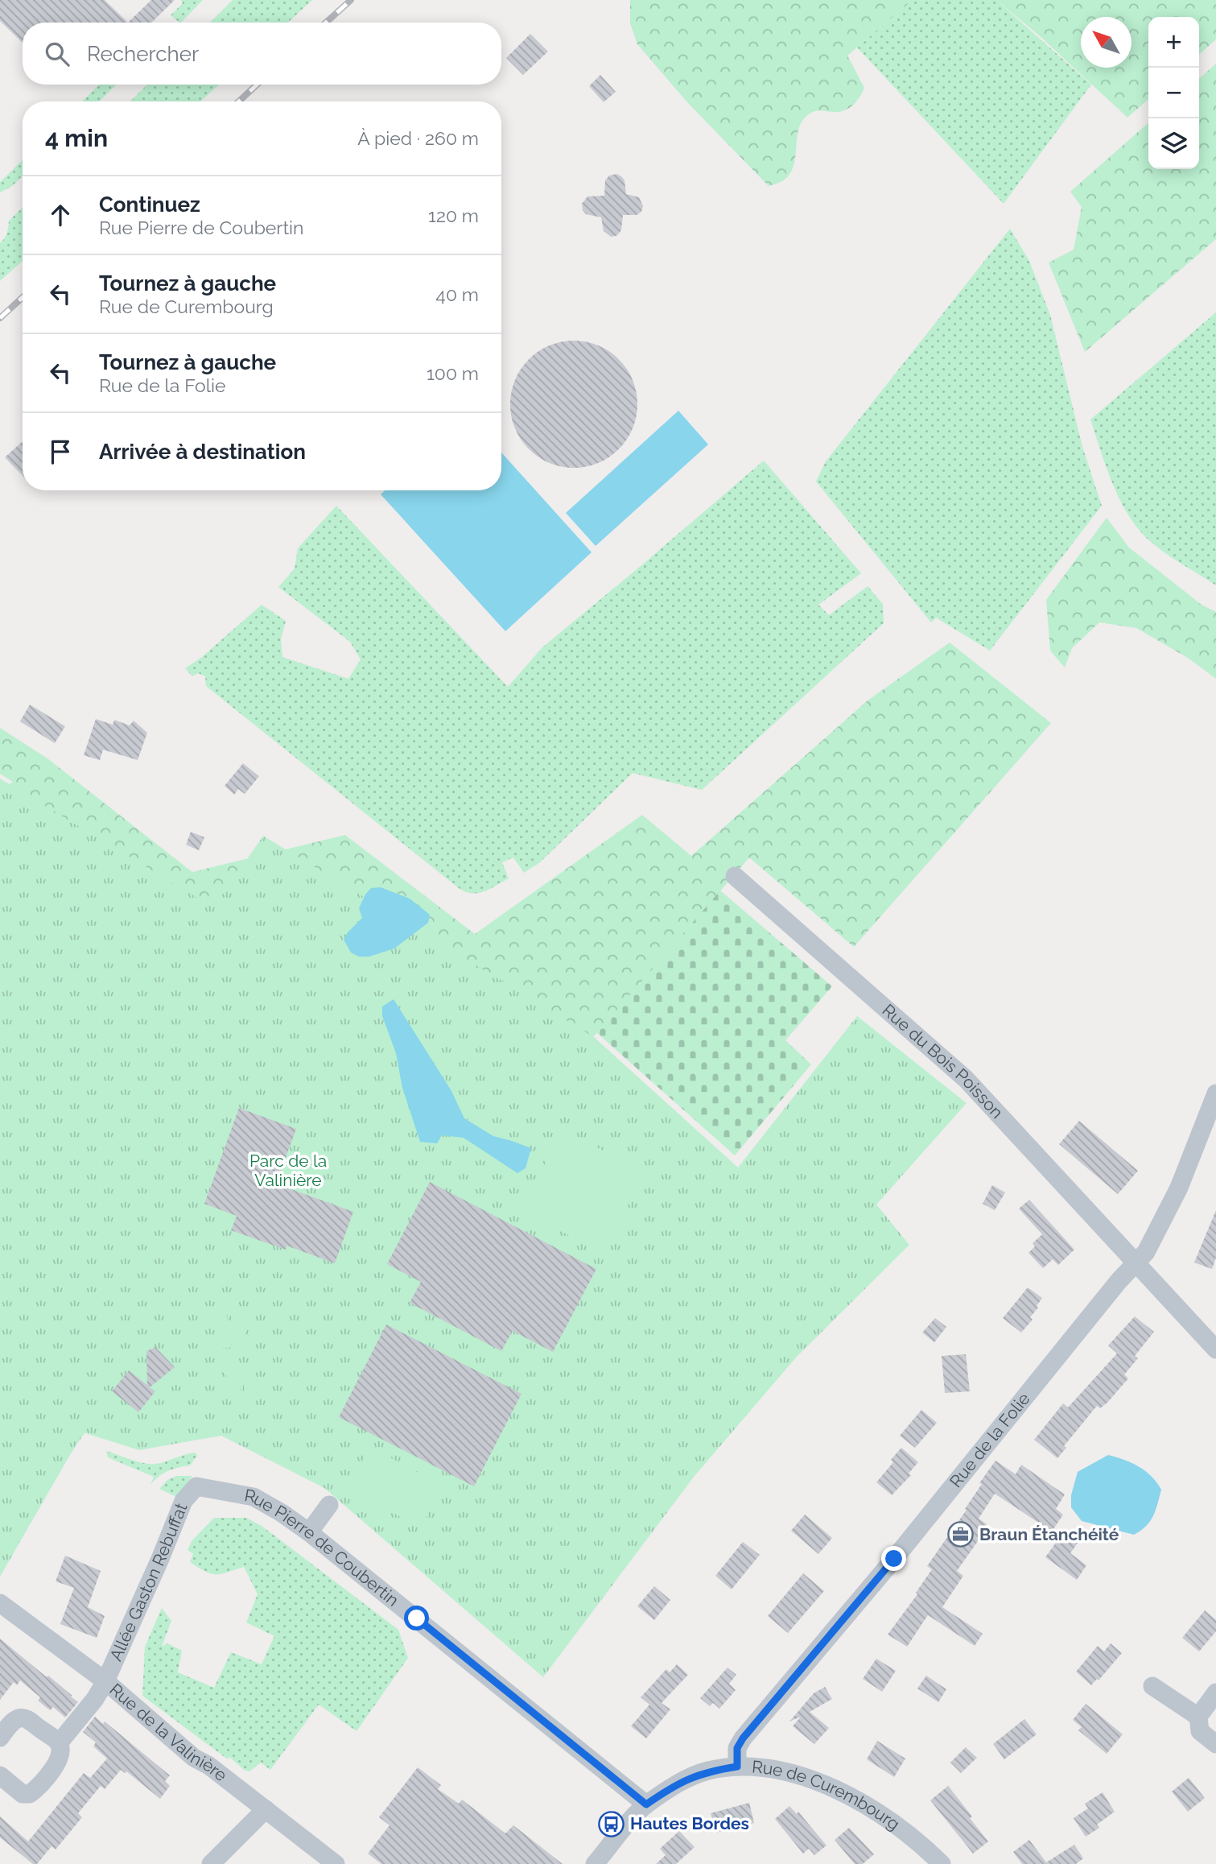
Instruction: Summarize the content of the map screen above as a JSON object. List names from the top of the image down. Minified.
{"streets":{"street":["Rue du Bois Poisson","Rue de la Folie","Rue Pierre de Coubertin","Allée Gaston Rebuffat","Rue de la Valinière","Rue de Curembourg"]},"crossings":[["Rue du Bois Poisson","Rue de la Folie"],["Rue de la Folie","Rue de Curembourg"],["Rue Pierre de Coubertin","Allée Gaston Rebuffat"],["Rue Pierre de Coubertin","Rue de Curembourg"],["Allée Gaston Rebuffat","Rue de la Valinière"]],"parks":["Parc de la Valinière"],"places":{"office":["Braun Étanchéité"],"bus stop":["Hautes Bordes"]},"north":"top left","page":{"map_buttons":["+","−"],"search":"Rechercher","heading":["4 min","À pied · 260 m"],"list":[["Continuez","Rue Pierre de Coubertin","120 m"],["Tournez à gauche","Rue de Curembourg","40 m"],["Tournez à gauche","Rue de la Folie","100 m"],"Arrivée à destination"]}}
